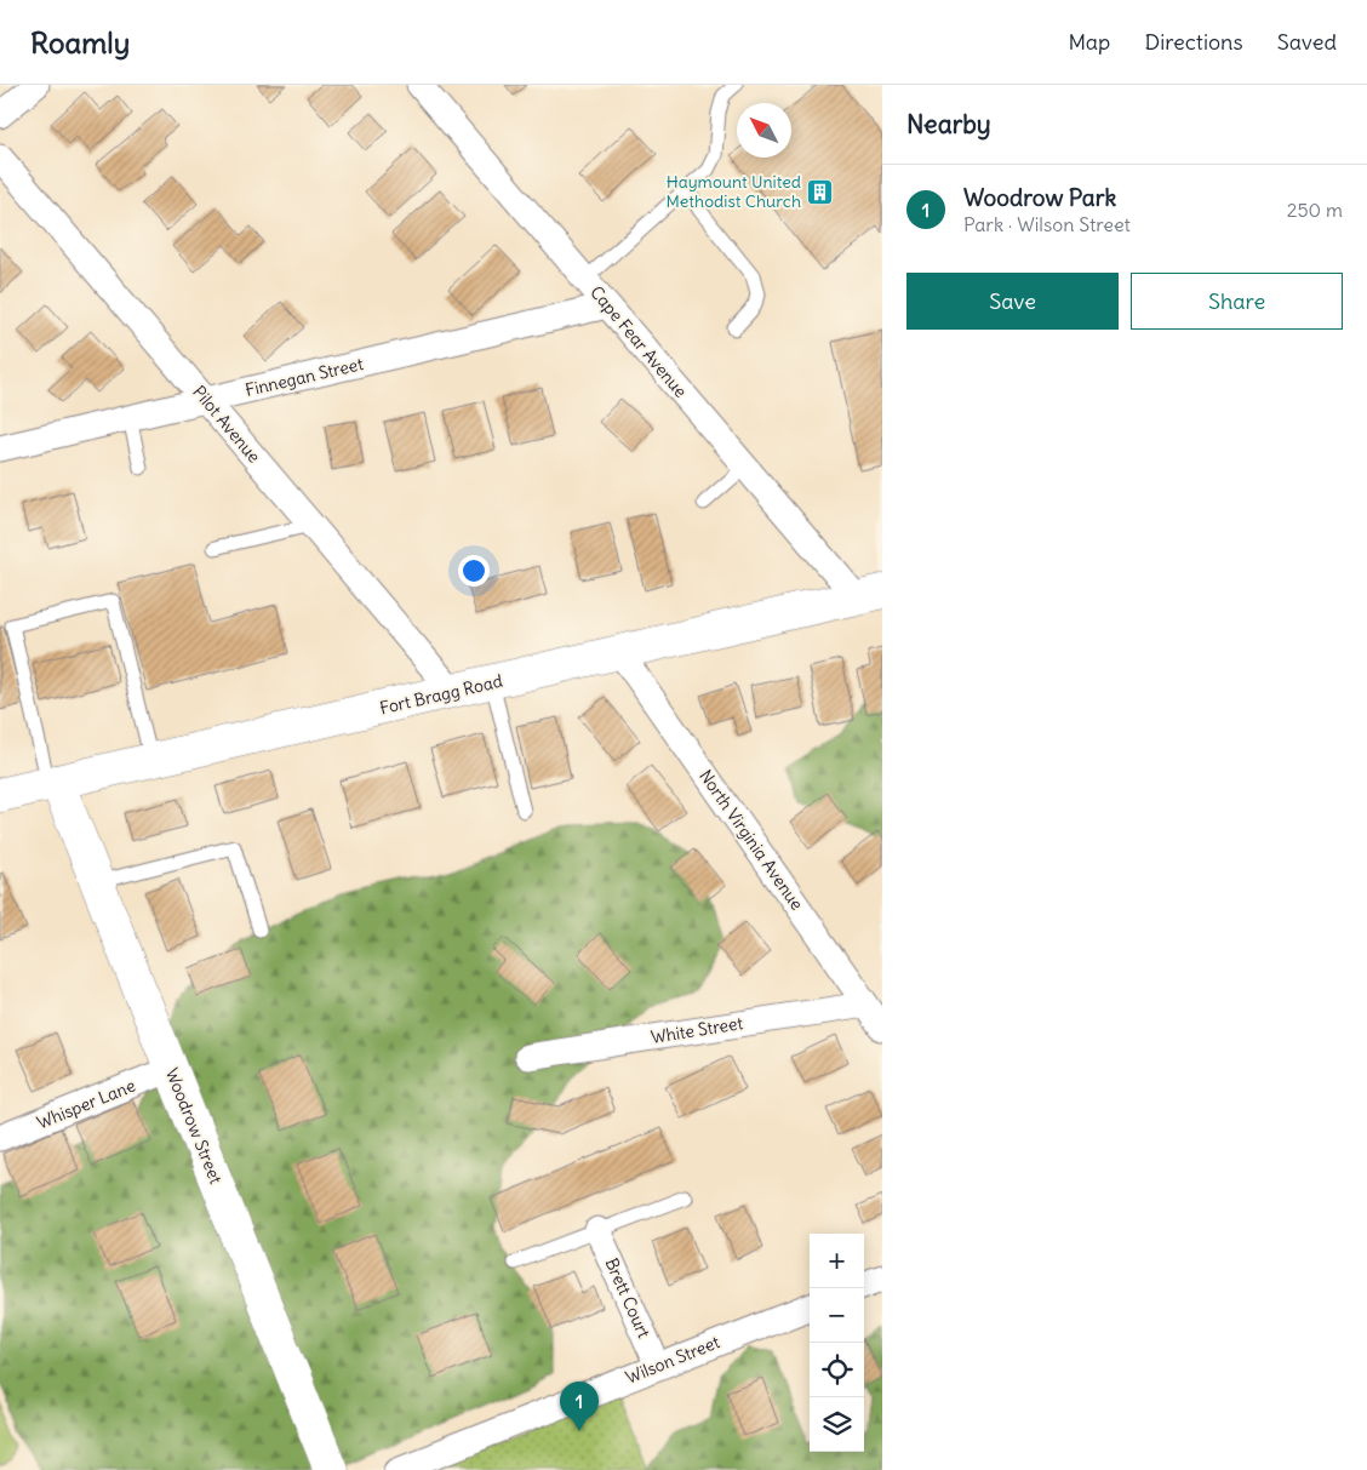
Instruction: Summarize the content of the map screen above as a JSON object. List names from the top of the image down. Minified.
{"streets":{"main road":["Fort Bragg Road","Woodrow Street"],"street":["Cape Fear Avenue","Finnegan Street","Pilot Avenue","North Virginia Avenue","White Street","Whisper Lane","Brett Court","Wilson Street"]},"crossings":[["Cape Fear Avenue","Finnegan Street"],["Cape Fear Avenue","Fort Bragg Road"],["Finnegan Street","Pilot Avenue"],["Pilot Avenue","Fort Bragg Road"],["Fort Bragg Road","North Virginia Avenue"],["Fort Bragg Road","Woodrow Street"],["North Virginia Avenue","White Street"],["Whisper Lane","Woodrow Street"],["Brett Court","Wilson Street"]],"places":{"building":["Haymount United Methodist Church"]},"north":"top left","page":{"header":"Roamly","nav":["Map","Directions","Saved"],"heading":"Nearby","list":[{"mark":"1","name":"Woodrow Park","note":"Park · Wilson Street","value":"250 m"}],"buttons":["Save","Share"],"map_buttons":["+","−"],"pins":"1"}}
